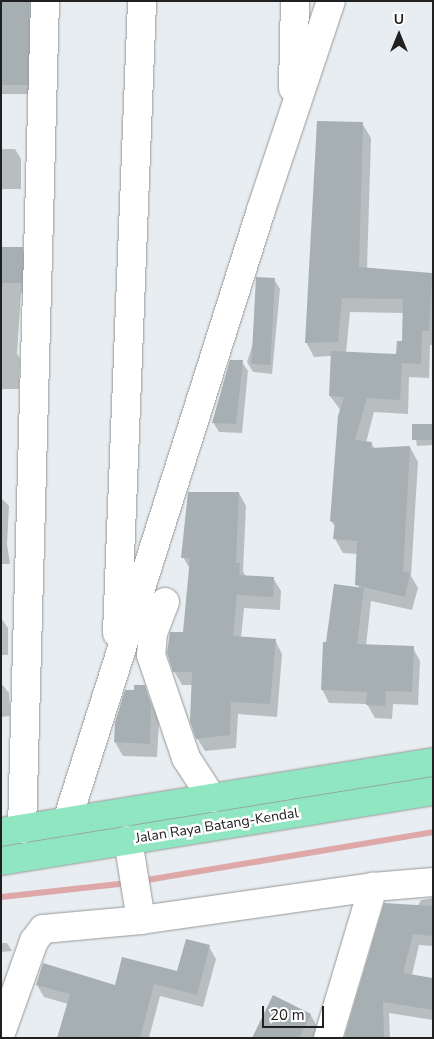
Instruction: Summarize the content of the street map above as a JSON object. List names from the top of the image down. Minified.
{"streets":{"highway":["Jalan Raya Batang-Kendal"]},"scale_bar":"20 m","north":"top"}
